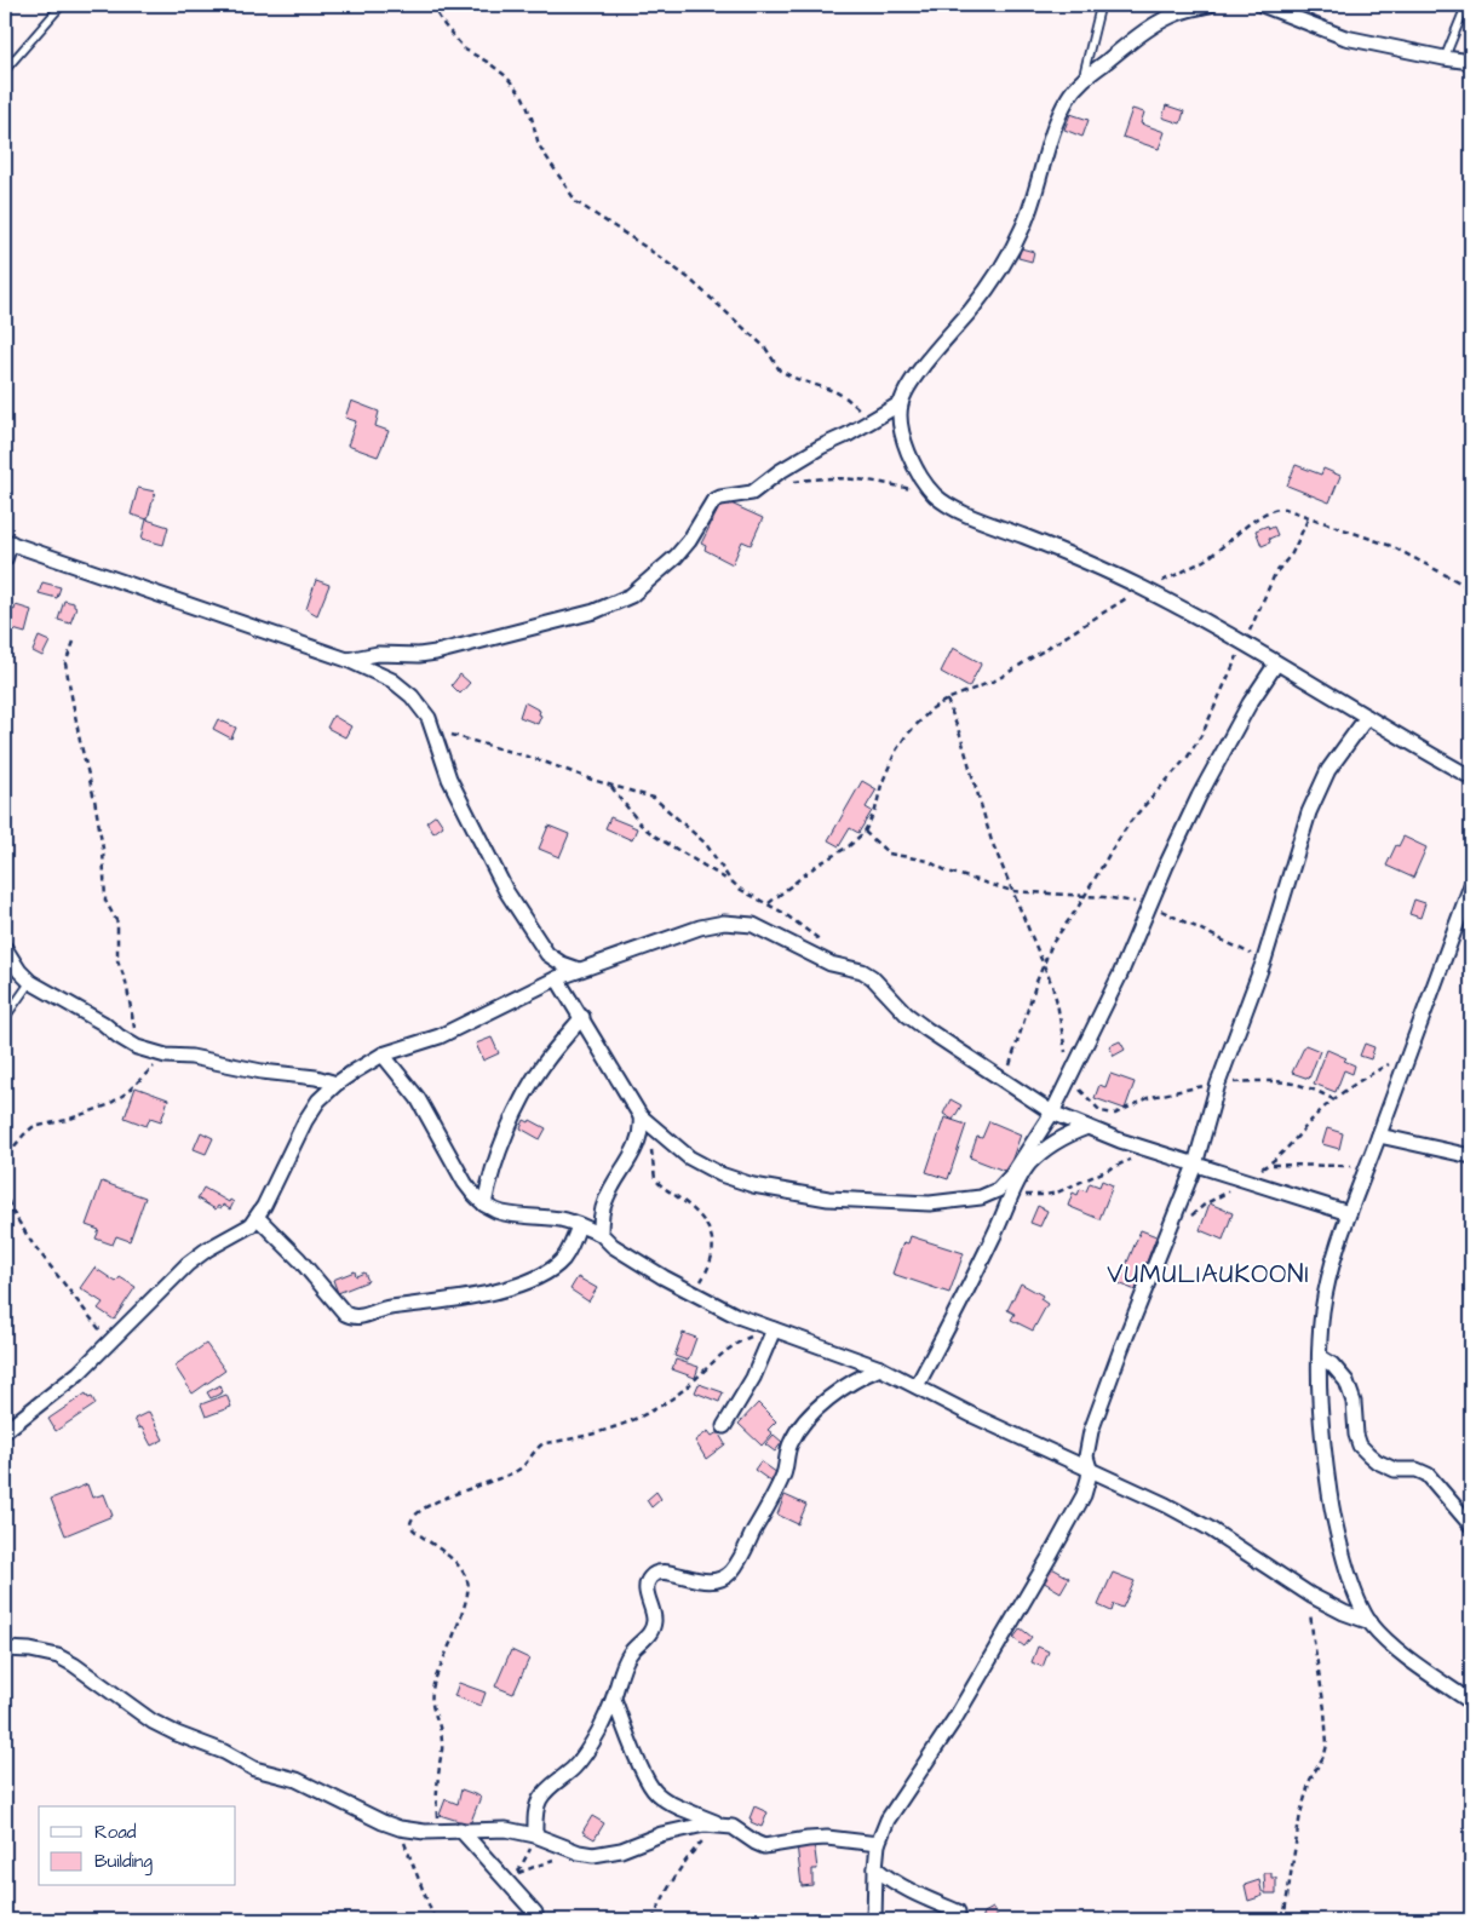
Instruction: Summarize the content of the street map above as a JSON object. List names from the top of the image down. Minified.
{"districts":["VUMULIAUKOONI"],"legend":["Road","Building"]}
